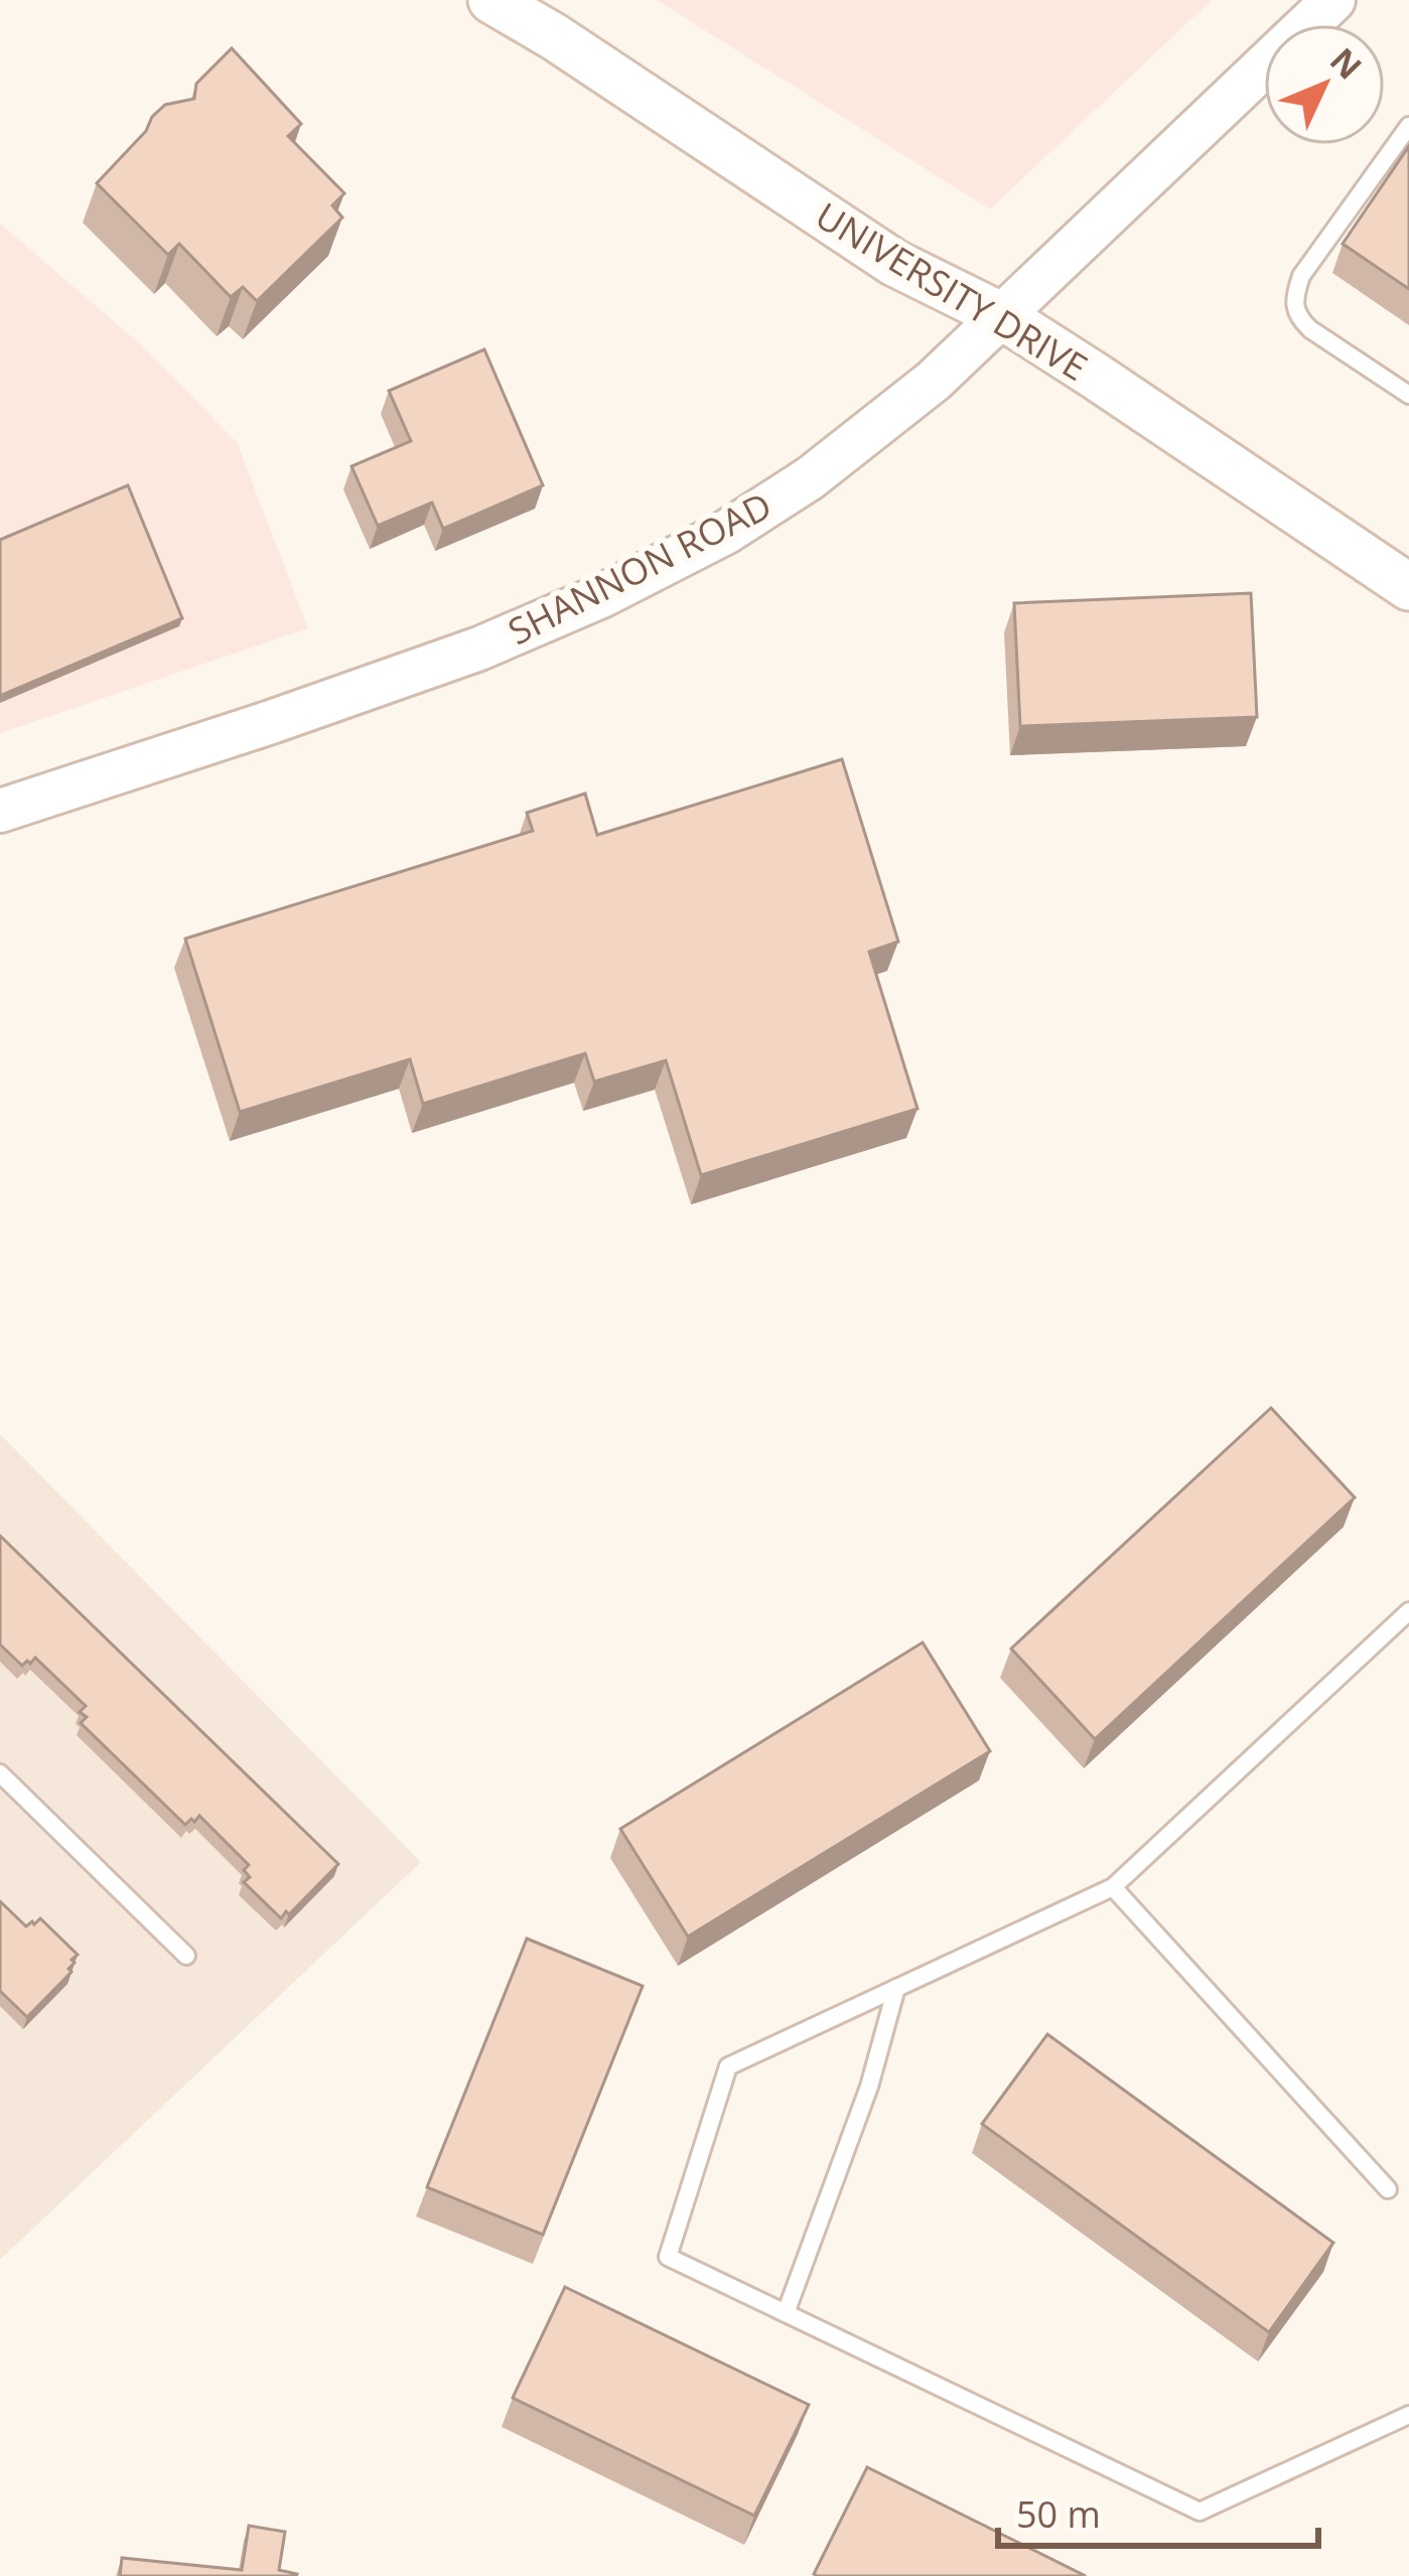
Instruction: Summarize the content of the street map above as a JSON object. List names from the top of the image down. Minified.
{"streets":{"main road":["UNIVERSITY DRIVE"],"street":["SHANNON ROAD"]},"crossings":[["UNIVERSITY DRIVE","SHANNON ROAD"]],"scale_bar":"50 m","north":"top right"}
